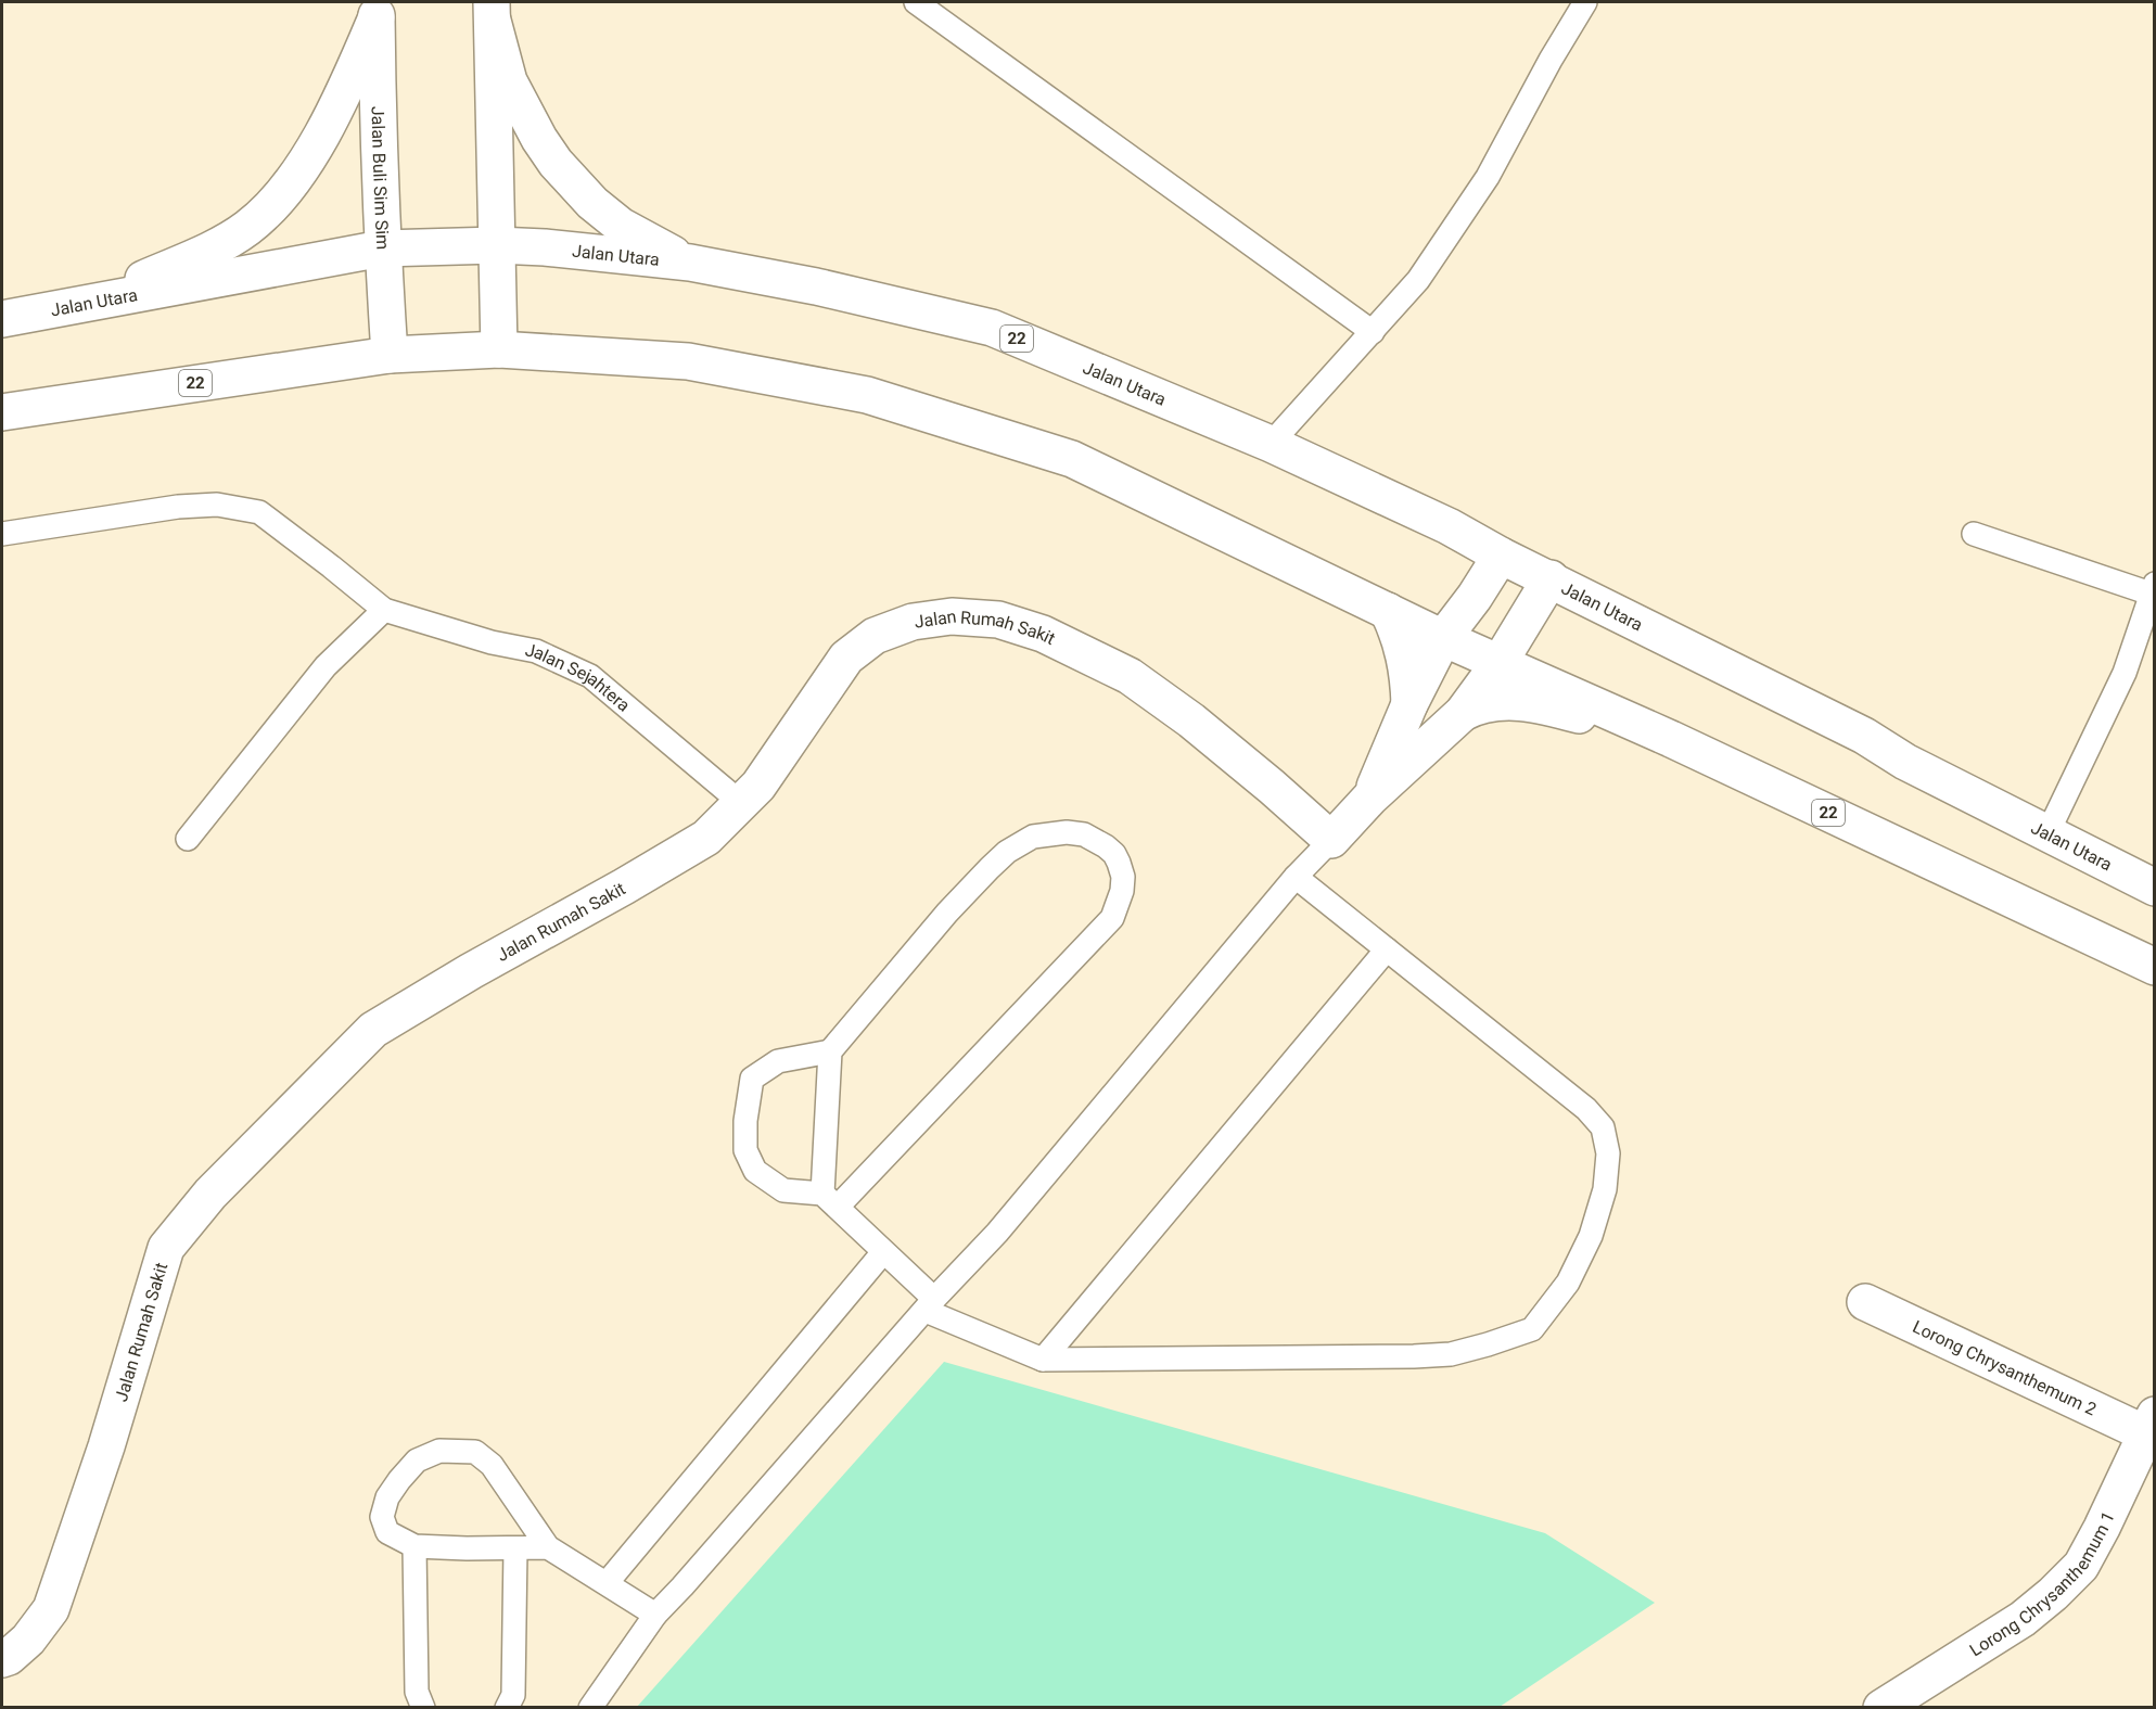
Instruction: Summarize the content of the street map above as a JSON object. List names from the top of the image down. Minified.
{"streets":{"main road":["Jalan Buli Sim Sim","Jalan Utara","22","Jalan Rumah Sakit","Lorong Chrysanthemum 2","Lorong Chrysanthemum 1"],"lane":["Jalan Sejahtera"]},"crossings":[["Jalan Buli Sim Sim","Jalan Utara"],["Jalan Buli Sim Sim","22"],["Jalan Rumah Sakit","Jalan Sejahtera"],["Lorong Chrysanthemum 2","Lorong Chrysanthemum 1"]]}
